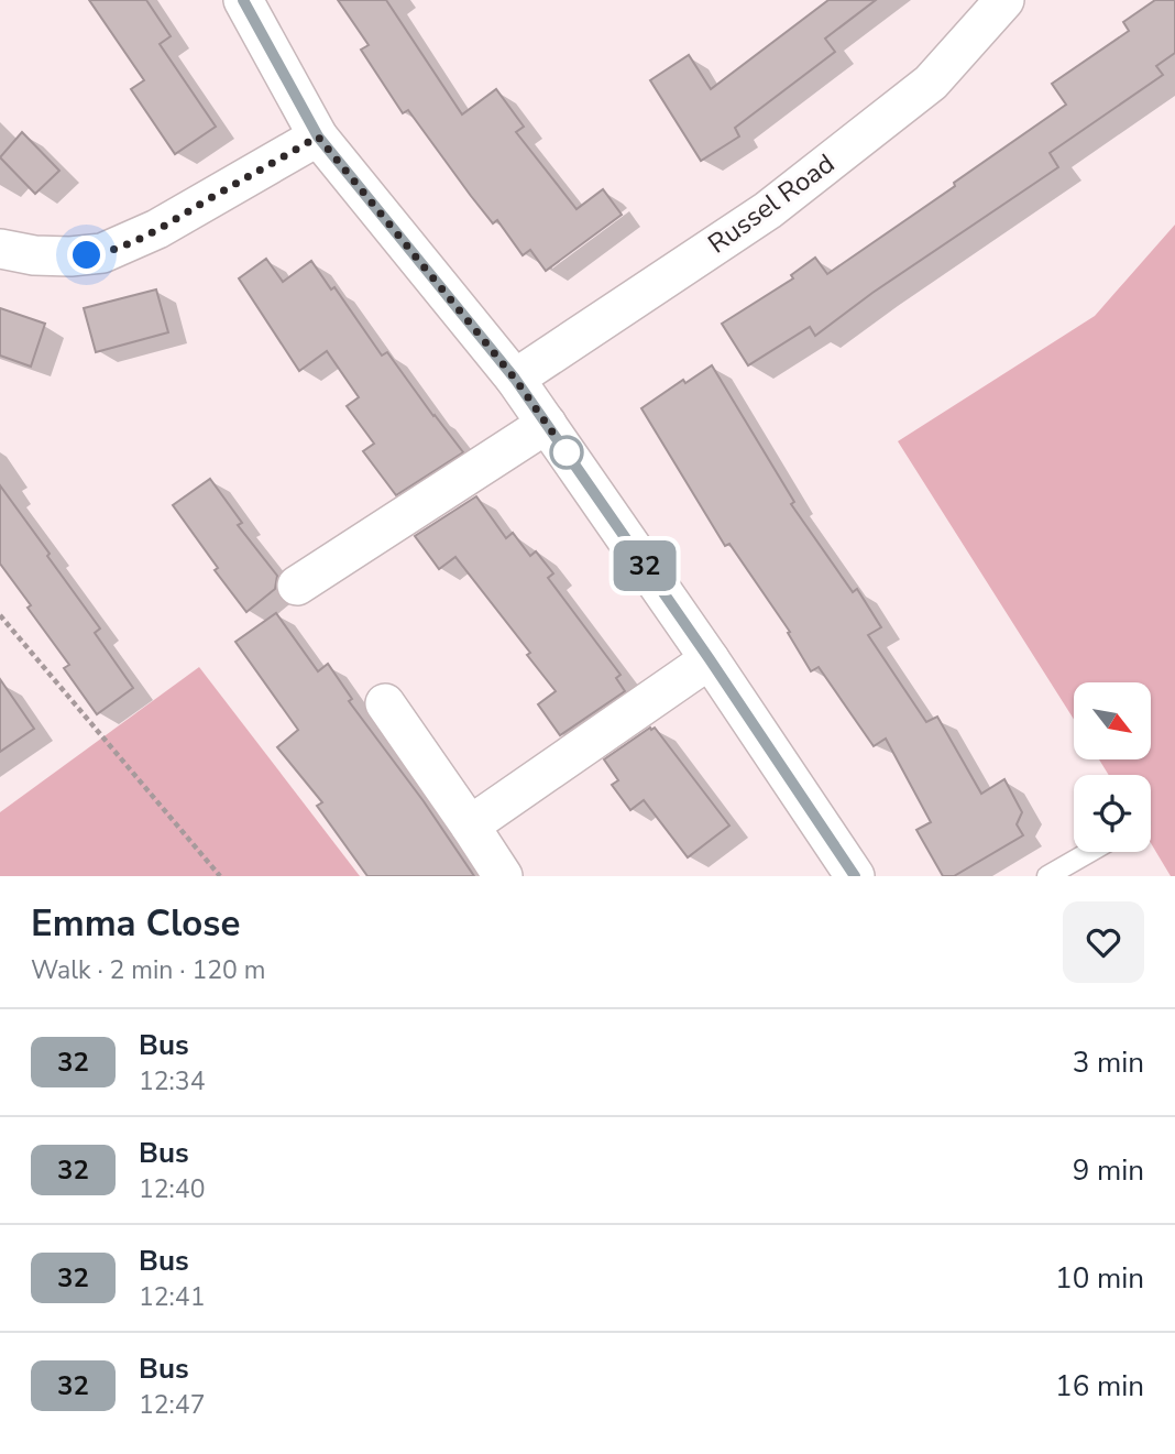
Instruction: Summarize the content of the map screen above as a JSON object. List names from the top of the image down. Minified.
{"streets":{"street":["Russel Road"]},"lines":["bus line 32"],"north":"bottom right","page":{"on_map":"32","heading":["Emma Close","Walk · 2 min · 120 m"],"list":[{"mark":"32","name":"Bus","note":"12:34","value":"3 min"},{"mark":"32","name":"Bus","note":"12:40","value":"9 min"},{"mark":"32","name":"Bus","note":"12:41","value":"10 min"},{"mark":"32","name":"Bus","note":"12:47","value":"16 min"}]}}
